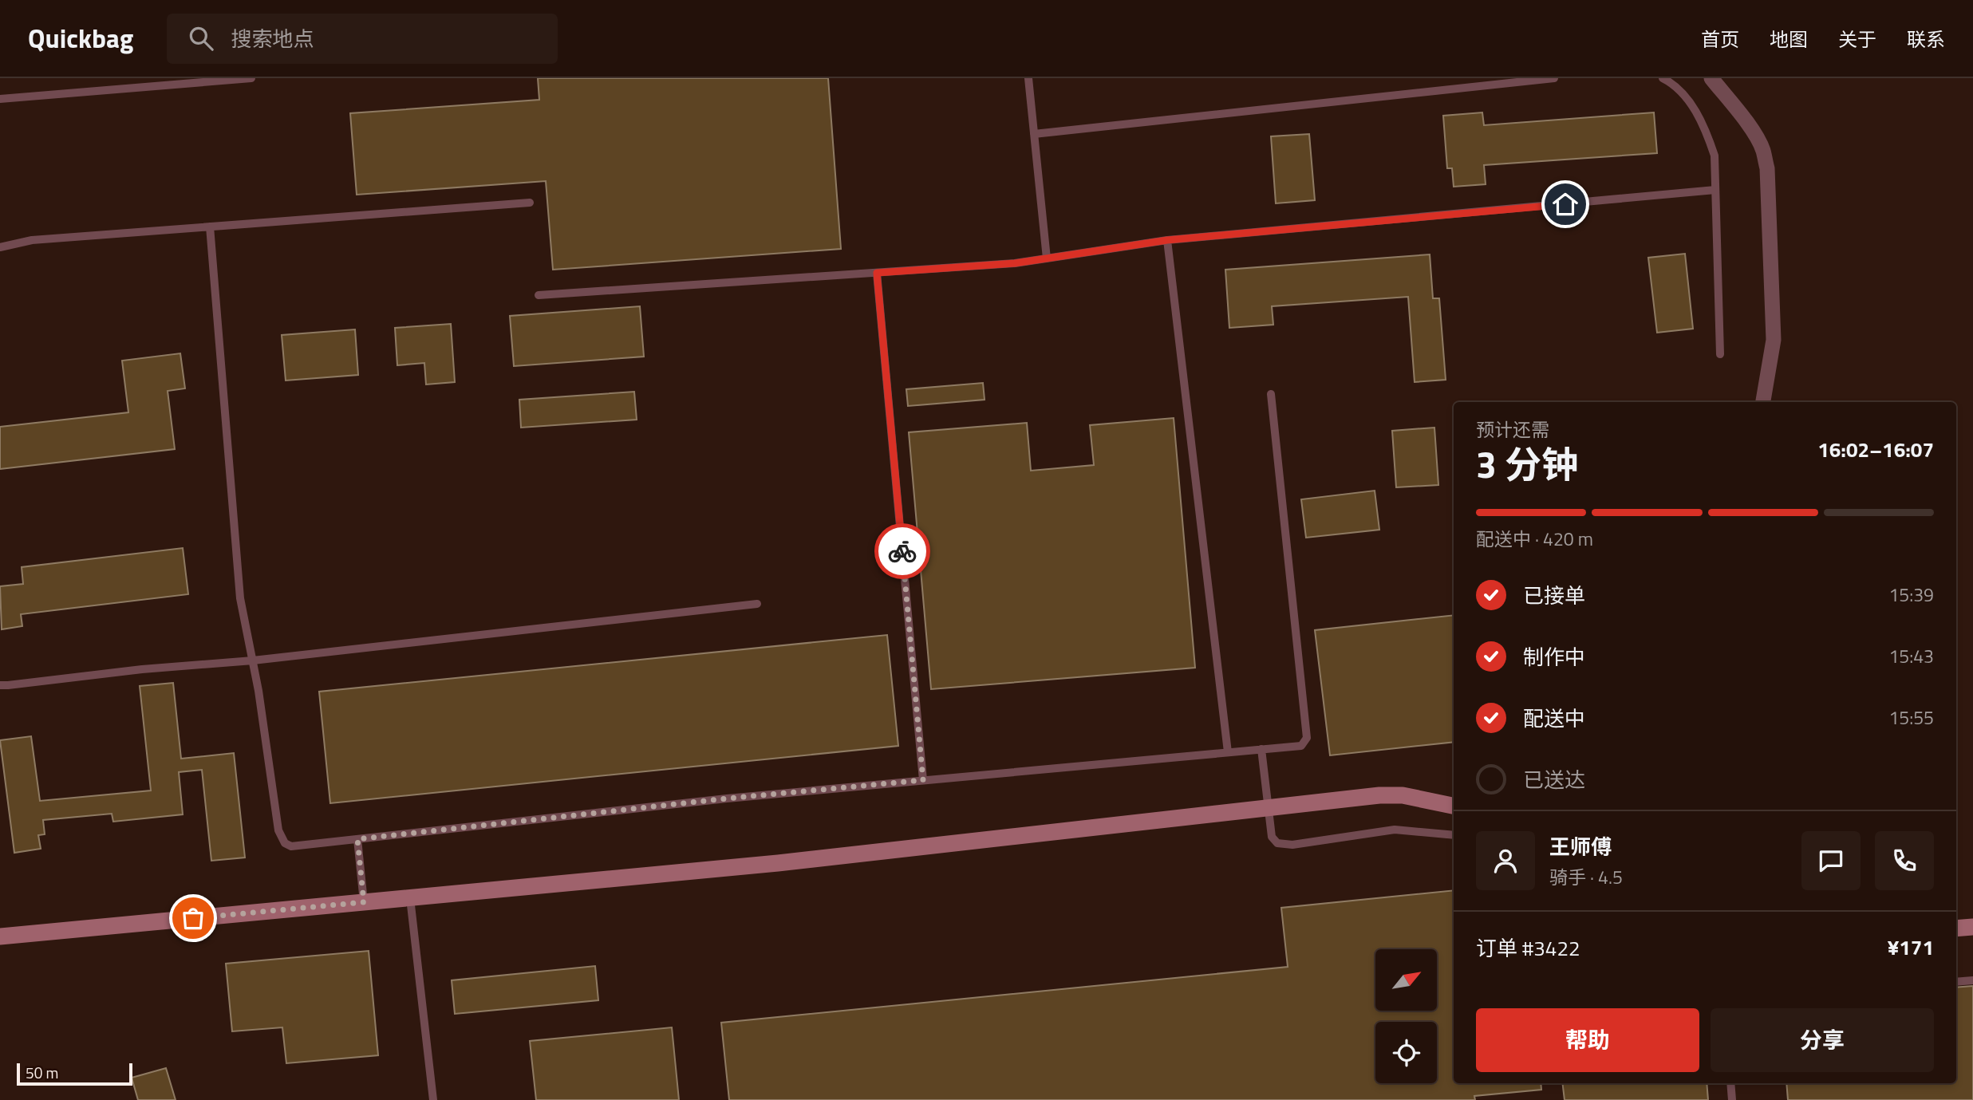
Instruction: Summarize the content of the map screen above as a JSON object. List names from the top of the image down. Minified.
{"scale_bar":"50 m","north":"top right","page":{"header":"Quickbag","search":"搜索地点","nav":["首页","地图","关于","联系"],"heading":["3 分钟","预计还需","16:02–16:07"],"panel":["王师傅","骑手 · 4.5","订单 #3422","¥171"],"bar":"配送中 · 420 m","list":[["已接单","15:39"],["制作中","15:43"],["配送中","15:55"],"已送达"],"buttons":["帮助","分享"],"scale":"50 m"}}
